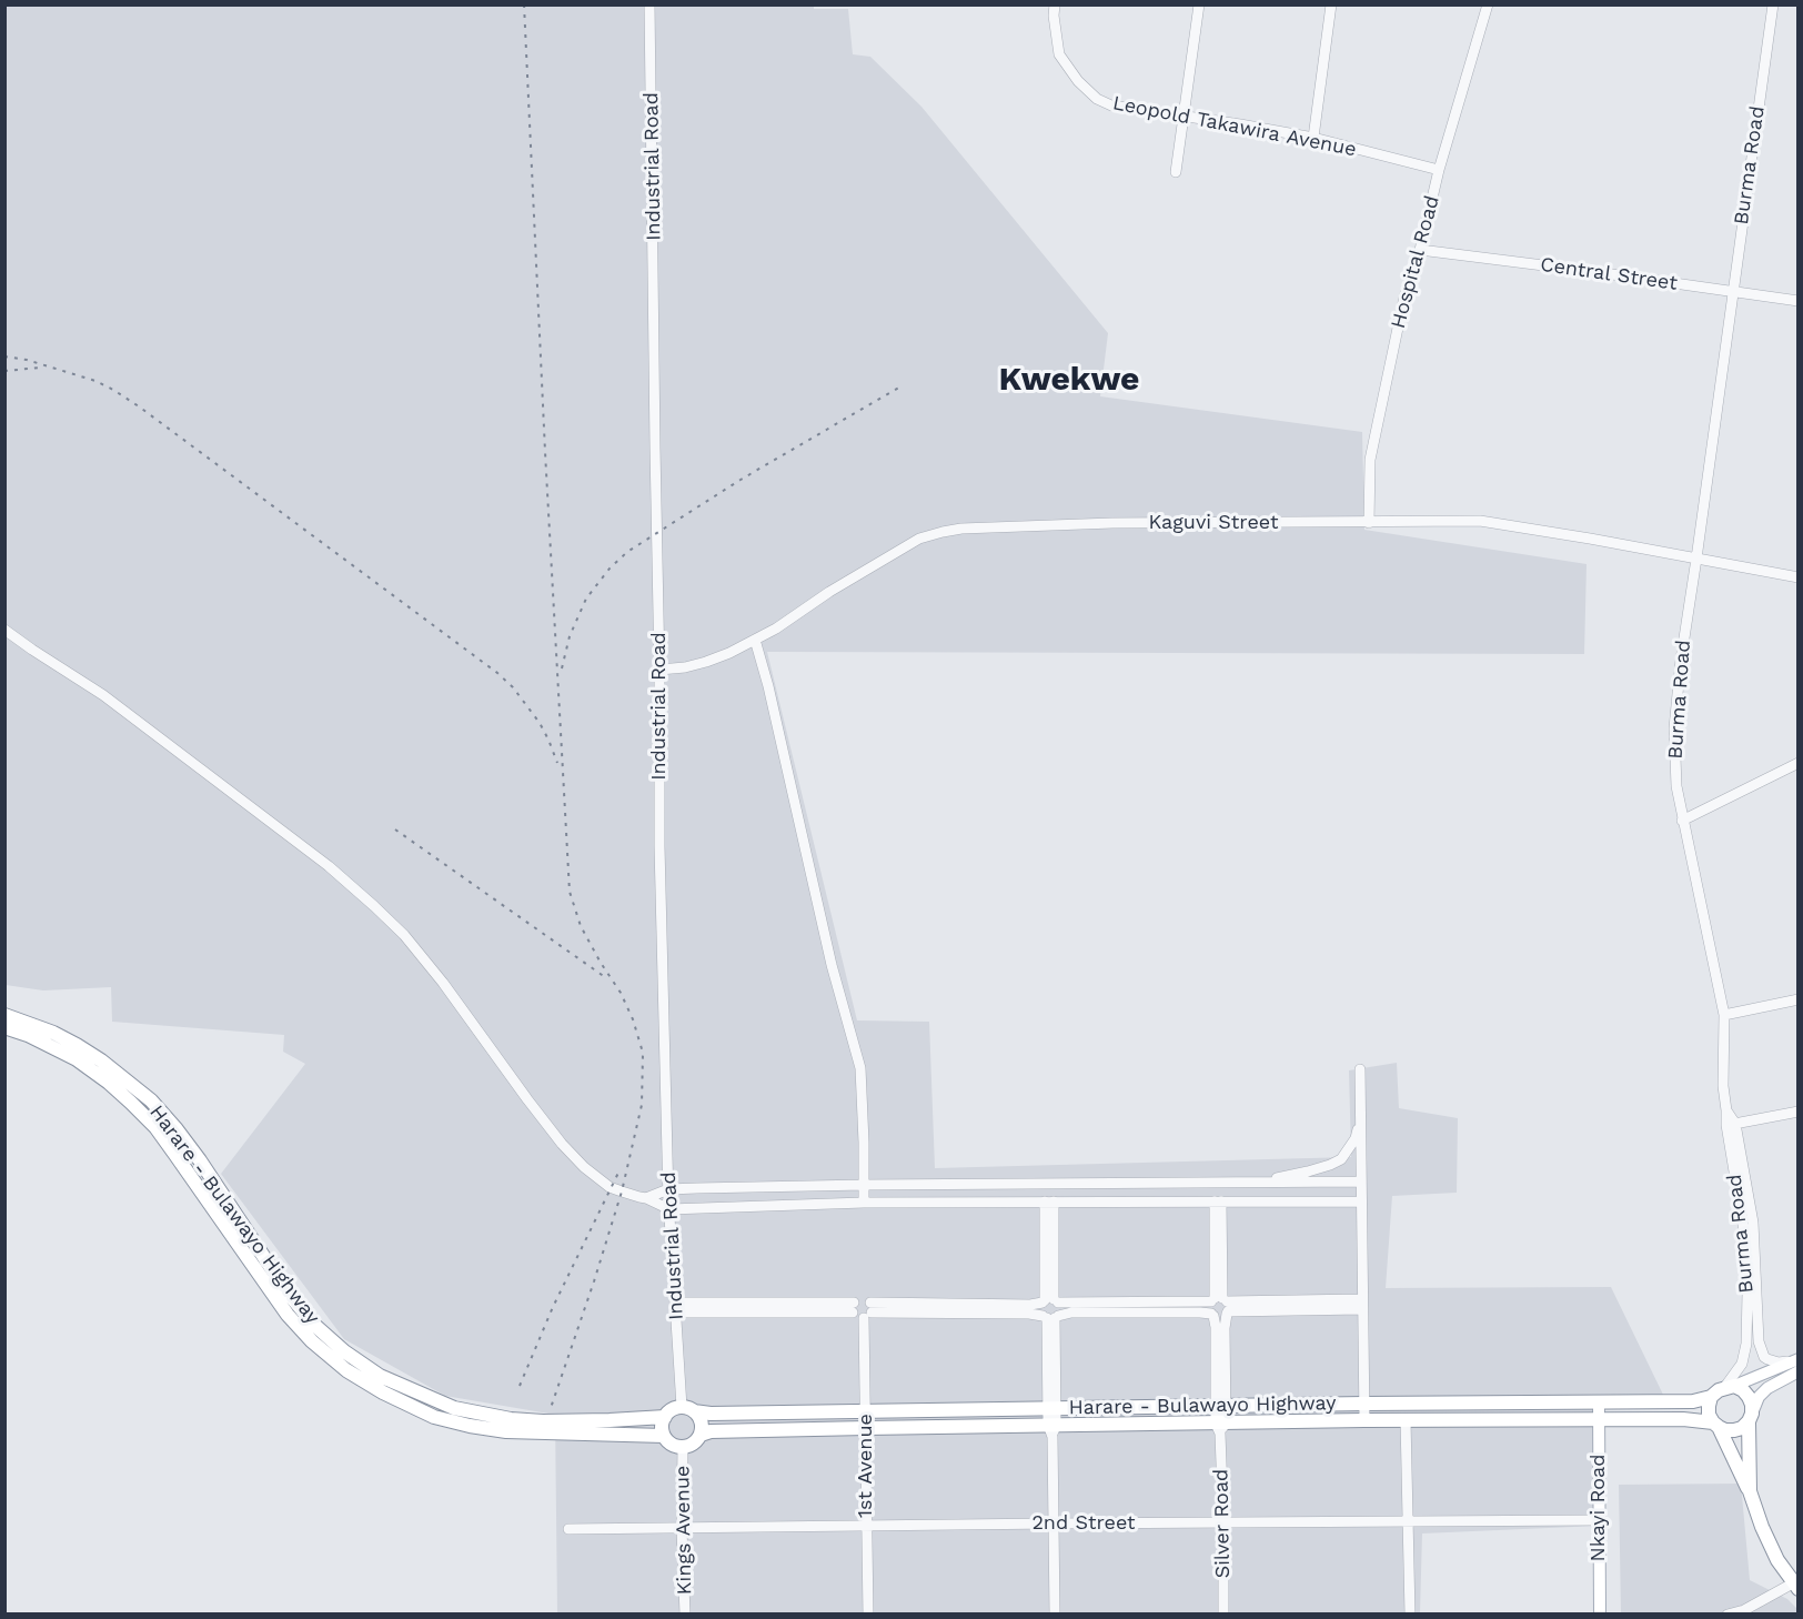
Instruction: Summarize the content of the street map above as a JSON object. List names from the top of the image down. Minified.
{"streets":{"highway":["Harare - Bulawayo Highway"],"main road":["Nkayi Road"],"street":["Leopold Takawira Avenue","Burma Road","Industrial Road","Hospital Road","Central Street","Kaguvi Street","1st Avenue","2nd Street","Silver Road","Kings Avenue"]},"crossings":[["Leopold Takawira Avenue","Hospital Road"],["Burma Road","Central Street"],["Burma Road","Kaguvi Street"],["Burma Road","Harare - Bulawayo Highway"],["Industrial Road","Kaguvi Street"],["Industrial Road","Harare - Bulawayo Highway"],["Industrial Road","Kings Avenue"],["Hospital Road","Central Street"],["Hospital Road","Kaguvi Street"],["Harare - Bulawayo Highway","1st Avenue"],["Harare - Bulawayo Highway","Nkayi Road"],["Harare - Bulawayo Highway","Silver Road"],["Harare - Bulawayo Highway","Kings Avenue"],["1st Avenue","2nd Street"],["Nkayi Road","2nd Street"],["2nd Street","Silver Road"],["2nd Street","Kings Avenue"]],"districts":["Kwekwe"]}
